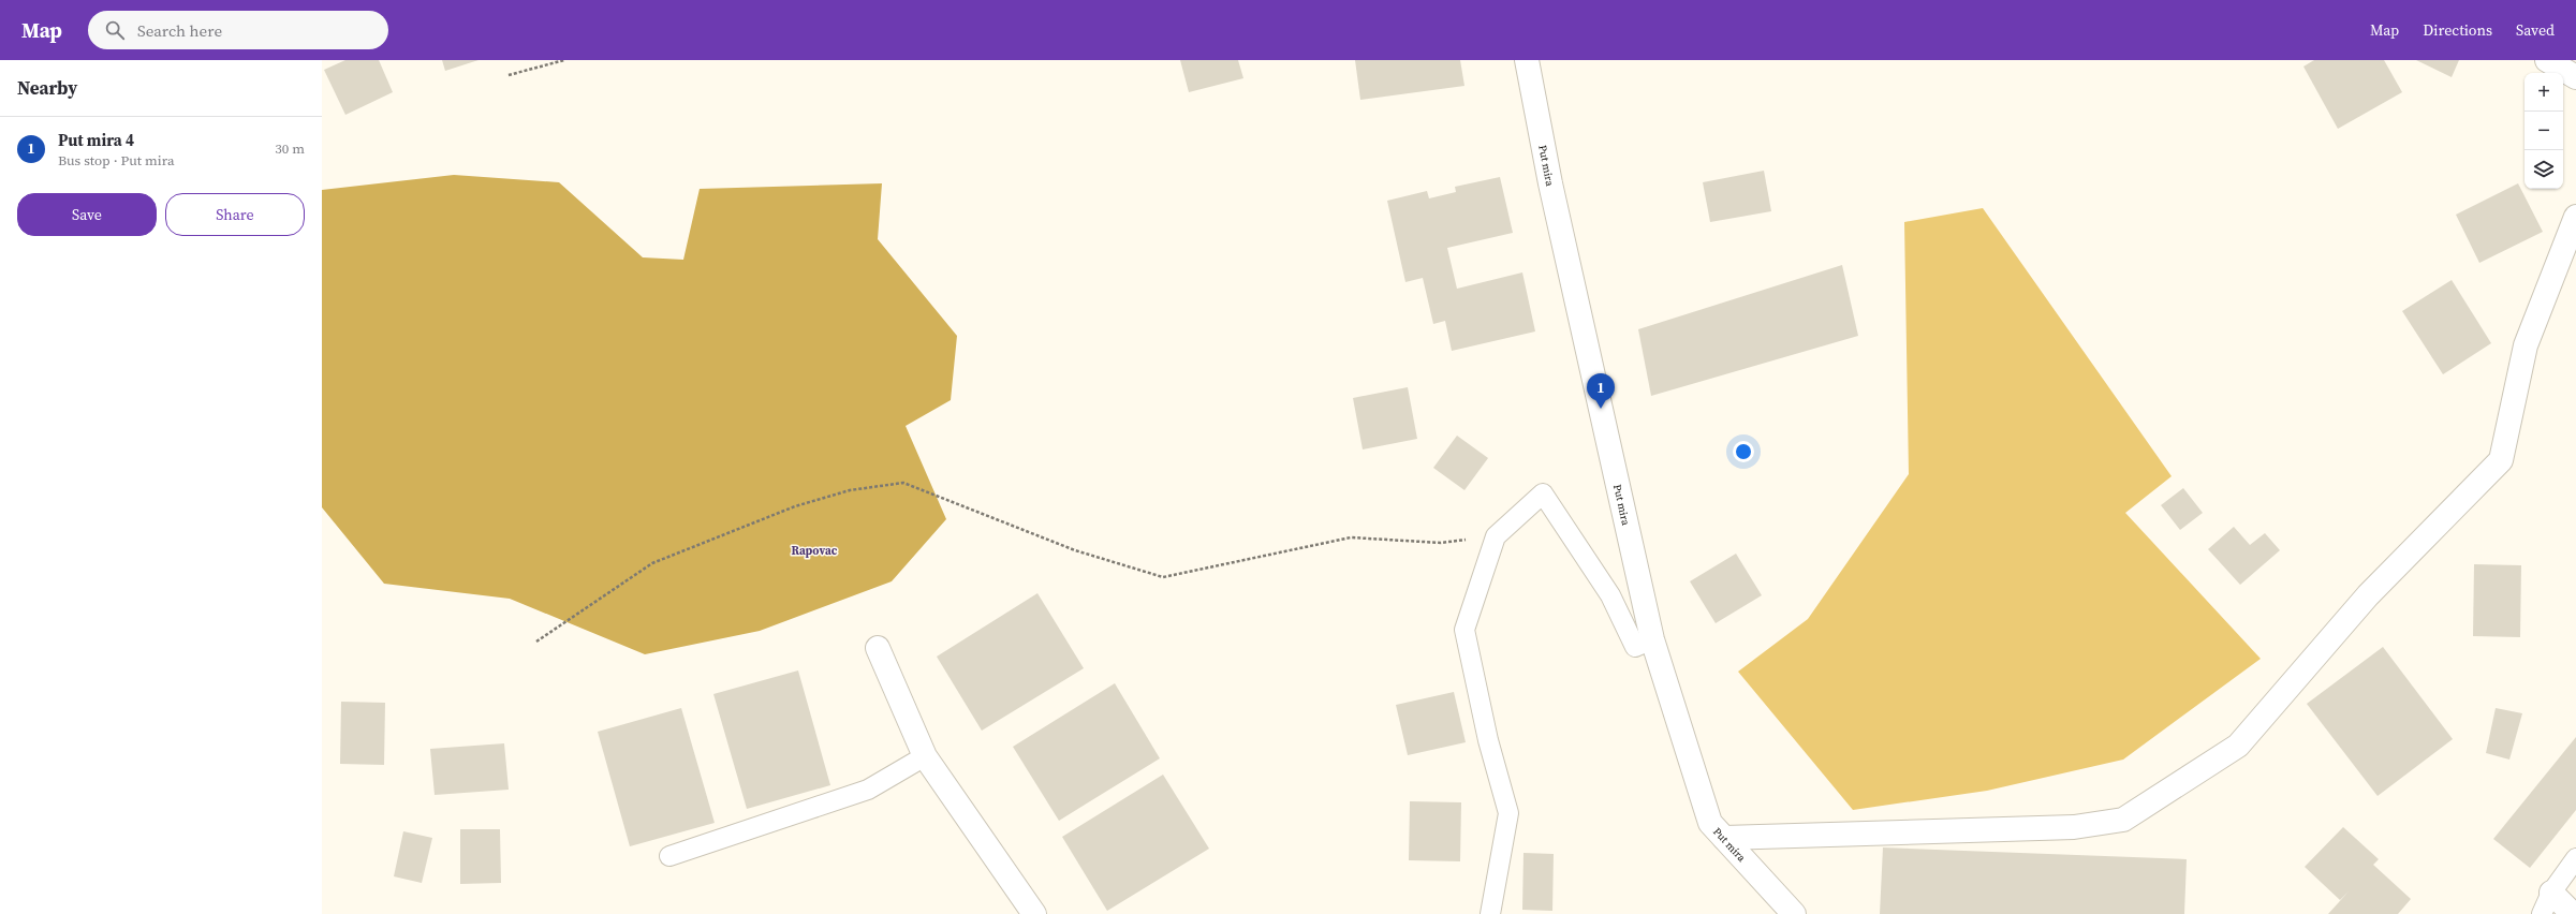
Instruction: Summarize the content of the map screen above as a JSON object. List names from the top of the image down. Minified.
{"streets":{"street":["Put mira"]},"districts":["Rapovac"],"page":{"header":"Map","search":"Search here","nav":["Map","Directions","Saved"],"heading":"Nearby","map_buttons":["+","−"],"list":[{"mark":"1","name":"Put mira 4","note":"Bus stop · Put mira","value":"30 m"}],"buttons":["Save","Share"],"pins":"1"}}
